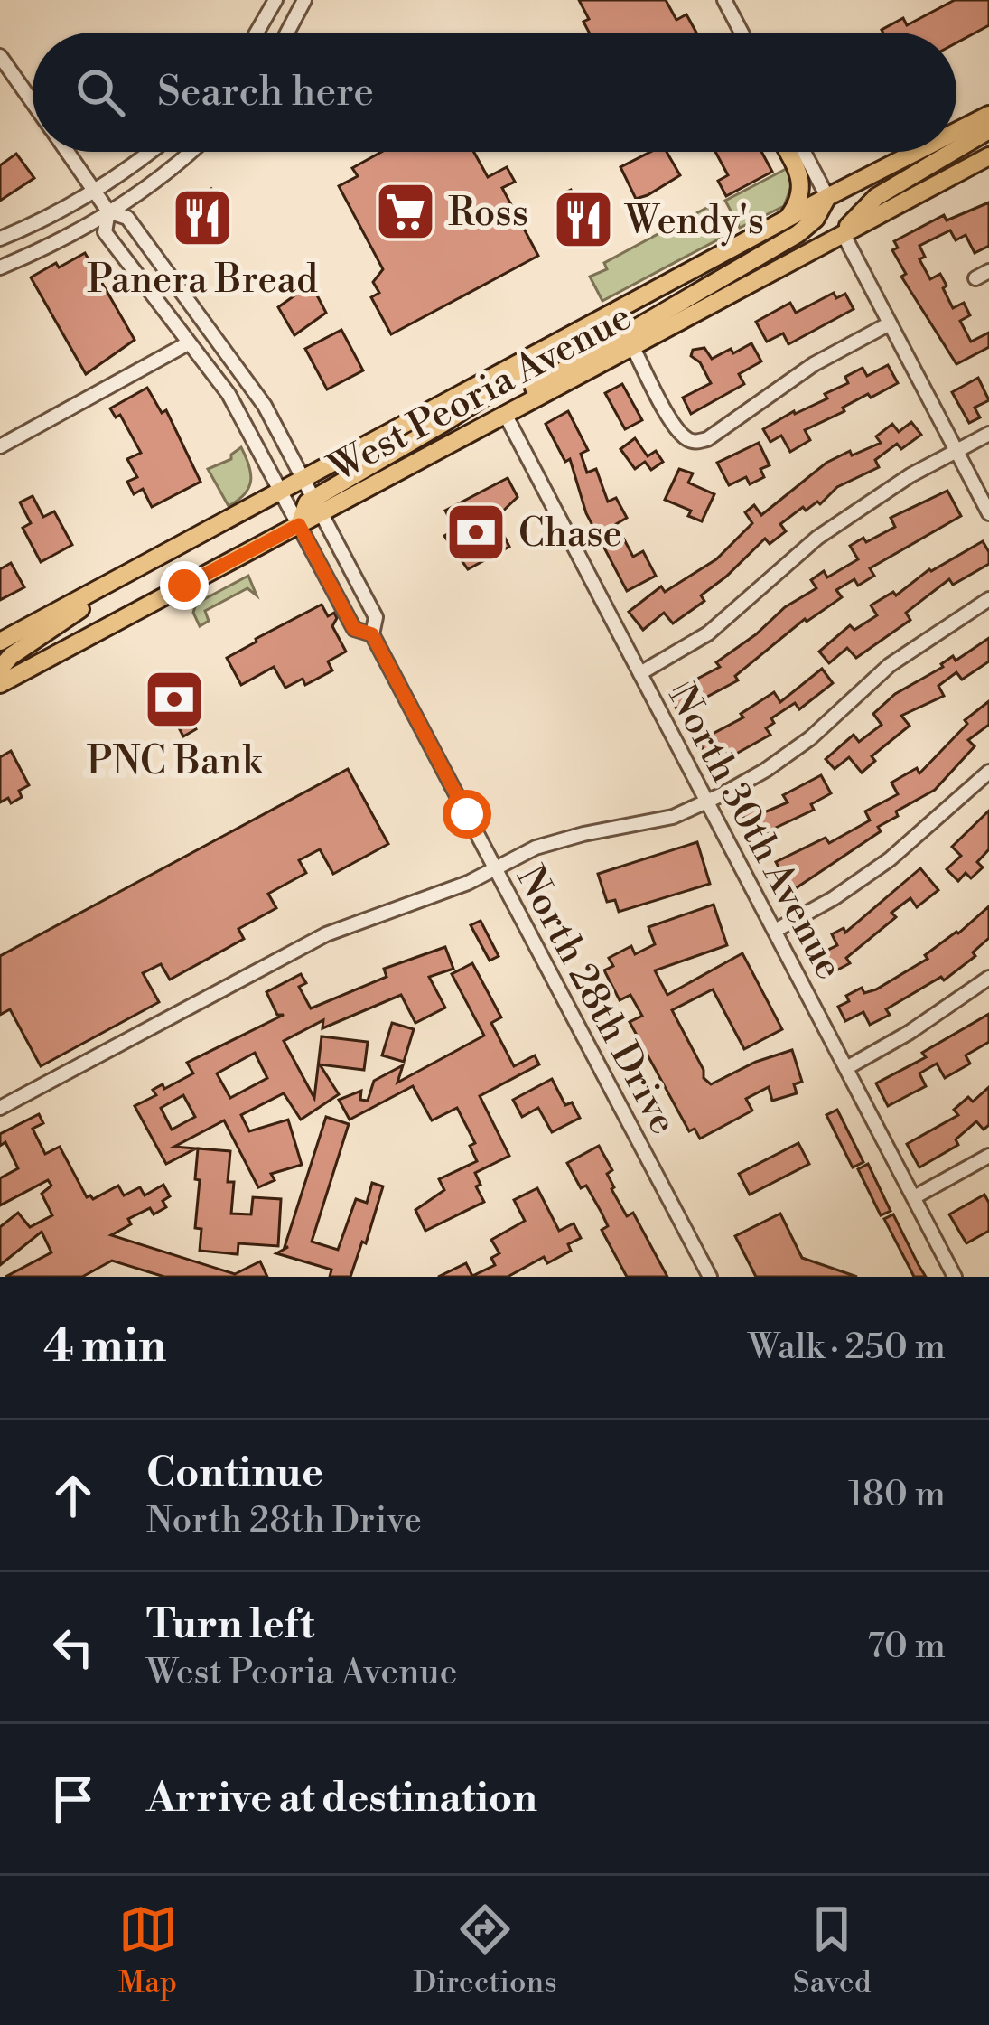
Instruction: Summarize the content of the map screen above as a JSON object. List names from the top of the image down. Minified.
{"streets":{"main road":["West Peoria Avenue"],"street":["North 30th Avenue","North 28th Drive"]},"crossings":[["West Peoria Avenue","North 30th Avenue"],["West Peoria Avenue","North 28th Drive"]],"places":{"supermarket":["Ross"],"restaurant":["Panera Bread","Wendy's"],"bank":["Chase","PNC Bank"]},"page":{"search":"Search here","heading":["4 min","Walk · 250 m"],"list":[["Continue","North 28th Drive","180 m"],["Turn left","West Peoria Avenue","70 m"],"Arrive at destination"],"nav":["Map","Directions","Saved"]}}
